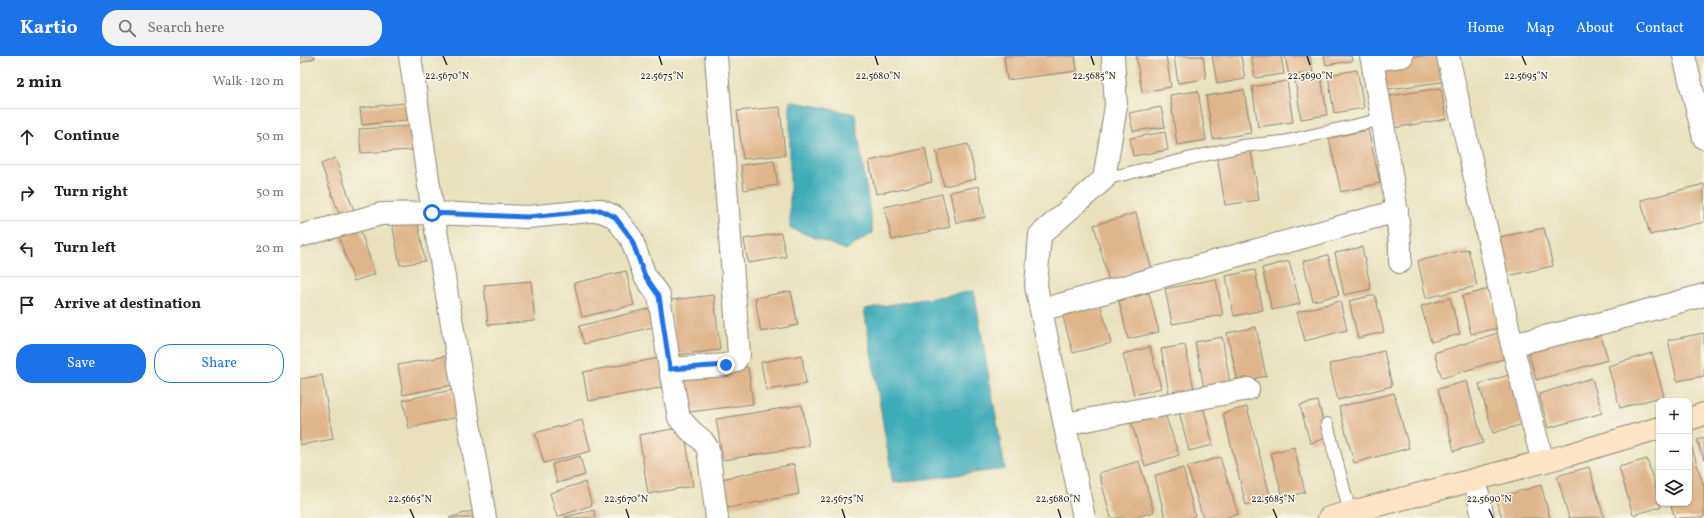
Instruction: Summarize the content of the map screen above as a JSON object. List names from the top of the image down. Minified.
{"page":{"header":"Kartio","search":"Search here","nav":["Home","Map","About","Contact"],"heading":["2 min","Walk · 120 m"],"list":[["Continue","50 m"],["Turn right","50 m"],["Turn left","20 m"],"Arrive at destination"],"buttons":["Save","Share"],"map_buttons":["+","−"]},"coordinates":["22.5695°N","22.5670°N","22.5675°N","22.5680°N","22.5685°N","22.5690°N","22.5665°N"]}
